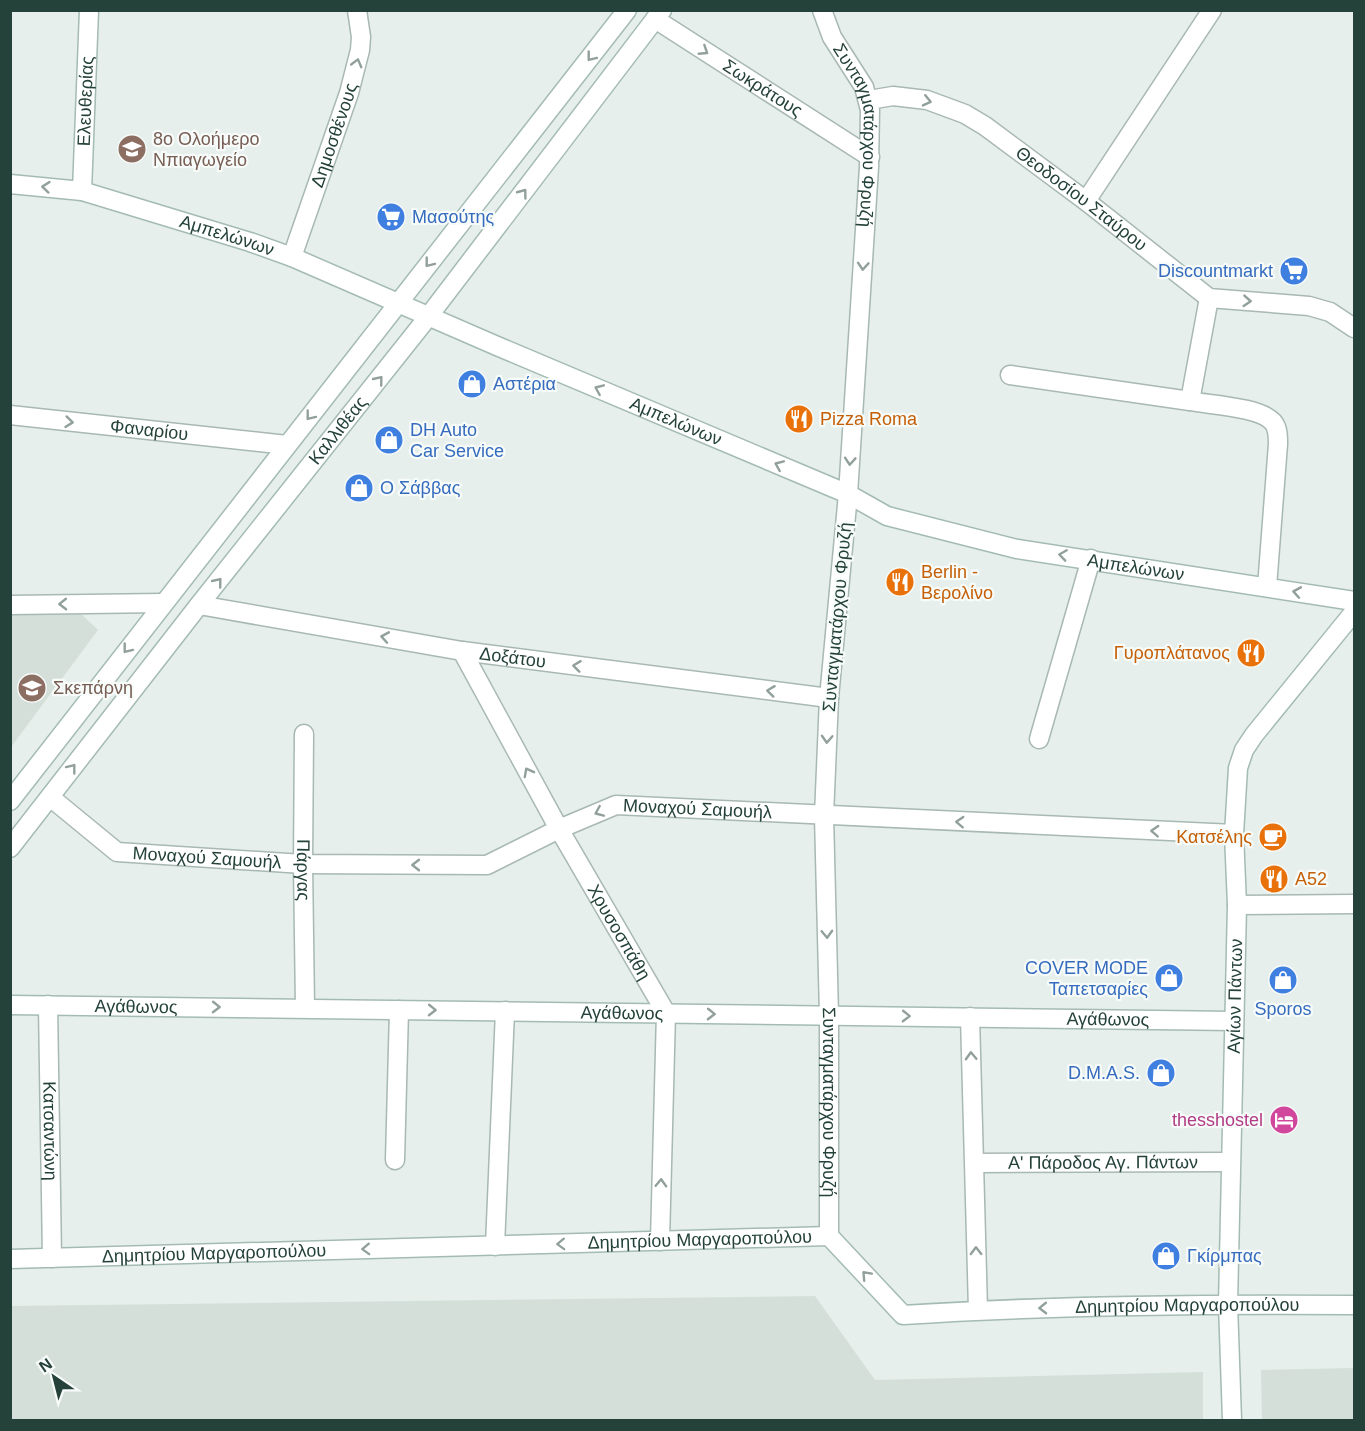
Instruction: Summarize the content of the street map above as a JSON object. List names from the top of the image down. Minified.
{"streets":{"street":["Σωκράτους","Ελευθερίας","Δημοσθένους","Συνταγματάρχου Φρυζή","Θεοδοσίου Σταύρου","Αμπελώνων","Φαναρίου","Καλλιθέας","Δοξάτου","Μοναχού Σαμουήλ","Πάργας","Χρυσοσπάθη","Αγίων Πάντων","Αγάθωνος","Κατσαντώνη","Α' Πάροδος Αγ. Πάντων","Δημητρίου Μαργαροπούλου"]},"crossings":[["Σωκράτους","Συνταγματάρχου Φρυζή"],["Σωκράτους","Καλλιθέας"],["Ελευθερίας","Αμπελώνων"],["Δημοσθένους","Αμπελώνων"],["Συνταγματάρχου Φρυζή","Θεοδοσίου Σταύρου"],["Συνταγματάρχου Φρυζή","Αμπελώνων"],["Συνταγματάρχου Φρυζή","Δοξάτου"],["Συνταγματάρχου Φρυζή","Μοναχού Σαμουήλ"],["Συνταγματάρχου Φρυζή","Αγάθωνος"],["Συνταγματάρχου Φρυζή","Δημητρίου Μαργαροπούλου"],["Αμπελώνων","Καλλιθέας"],["Φαναρίου","Καλλιθέας"],["Καλλιθέας","Δοξάτου"],["Καλλιθέας","Μοναχού Σαμουήλ"],["Δοξάτου","Χρυσοσπάθη"],["Μοναχού Σαμουήλ","Πάργας"],["Μοναχού Σαμουήλ","Χρυσοσπάθη"],["Μοναχού Σαμουήλ","Αγίων Πάντων"],["Πάργας","Αγάθωνος"],["Χρυσοσπάθη","Αγάθωνος"],["Αγίων Πάντων","Αγάθωνος"],["Αγίων Πάντων","Α' Πάροδος Αγ. Πάντων"],["Αγίων Πάντων","Δημητρίου Μαργαροπούλου"],["Αγάθωνος","Κατσαντώνη"],["Κατσαντώνη","Δημητρίου Μαργαροπούλου"]],"one_way":["Σωκράτους","Δημοσθένους","Συνταγματάρχου Φρυζή","Θεοδοσίου Σταύρου","Αμπελώνων","Φαναρίου","Δοξάτου","Μοναχού Σαμουήλ","Χρυσοσπάθη","Αγάθωνος","Δημητρίου Μαργαροπούλου"],"places":{"school or university":["8o Ολοήμερο Νπιαγωγείο","Σκεπάρνη"],"supermarket":["Μασούτης","Discountmarkt"],"shop":["Αστέρια","DH Auto Car Service","Ο Σάββας","COVER MODE Ταπετσαρίες","Sporos","D.M.A.S.","Γκίρμπας"],"restaurant":["Pizza Roma","Berlin - Βερολίνο","Γυροπλάτανος","A52"],"cafe":["Κατσέλης"],"hotel":["thesshostel"]},"north":"top left"}
